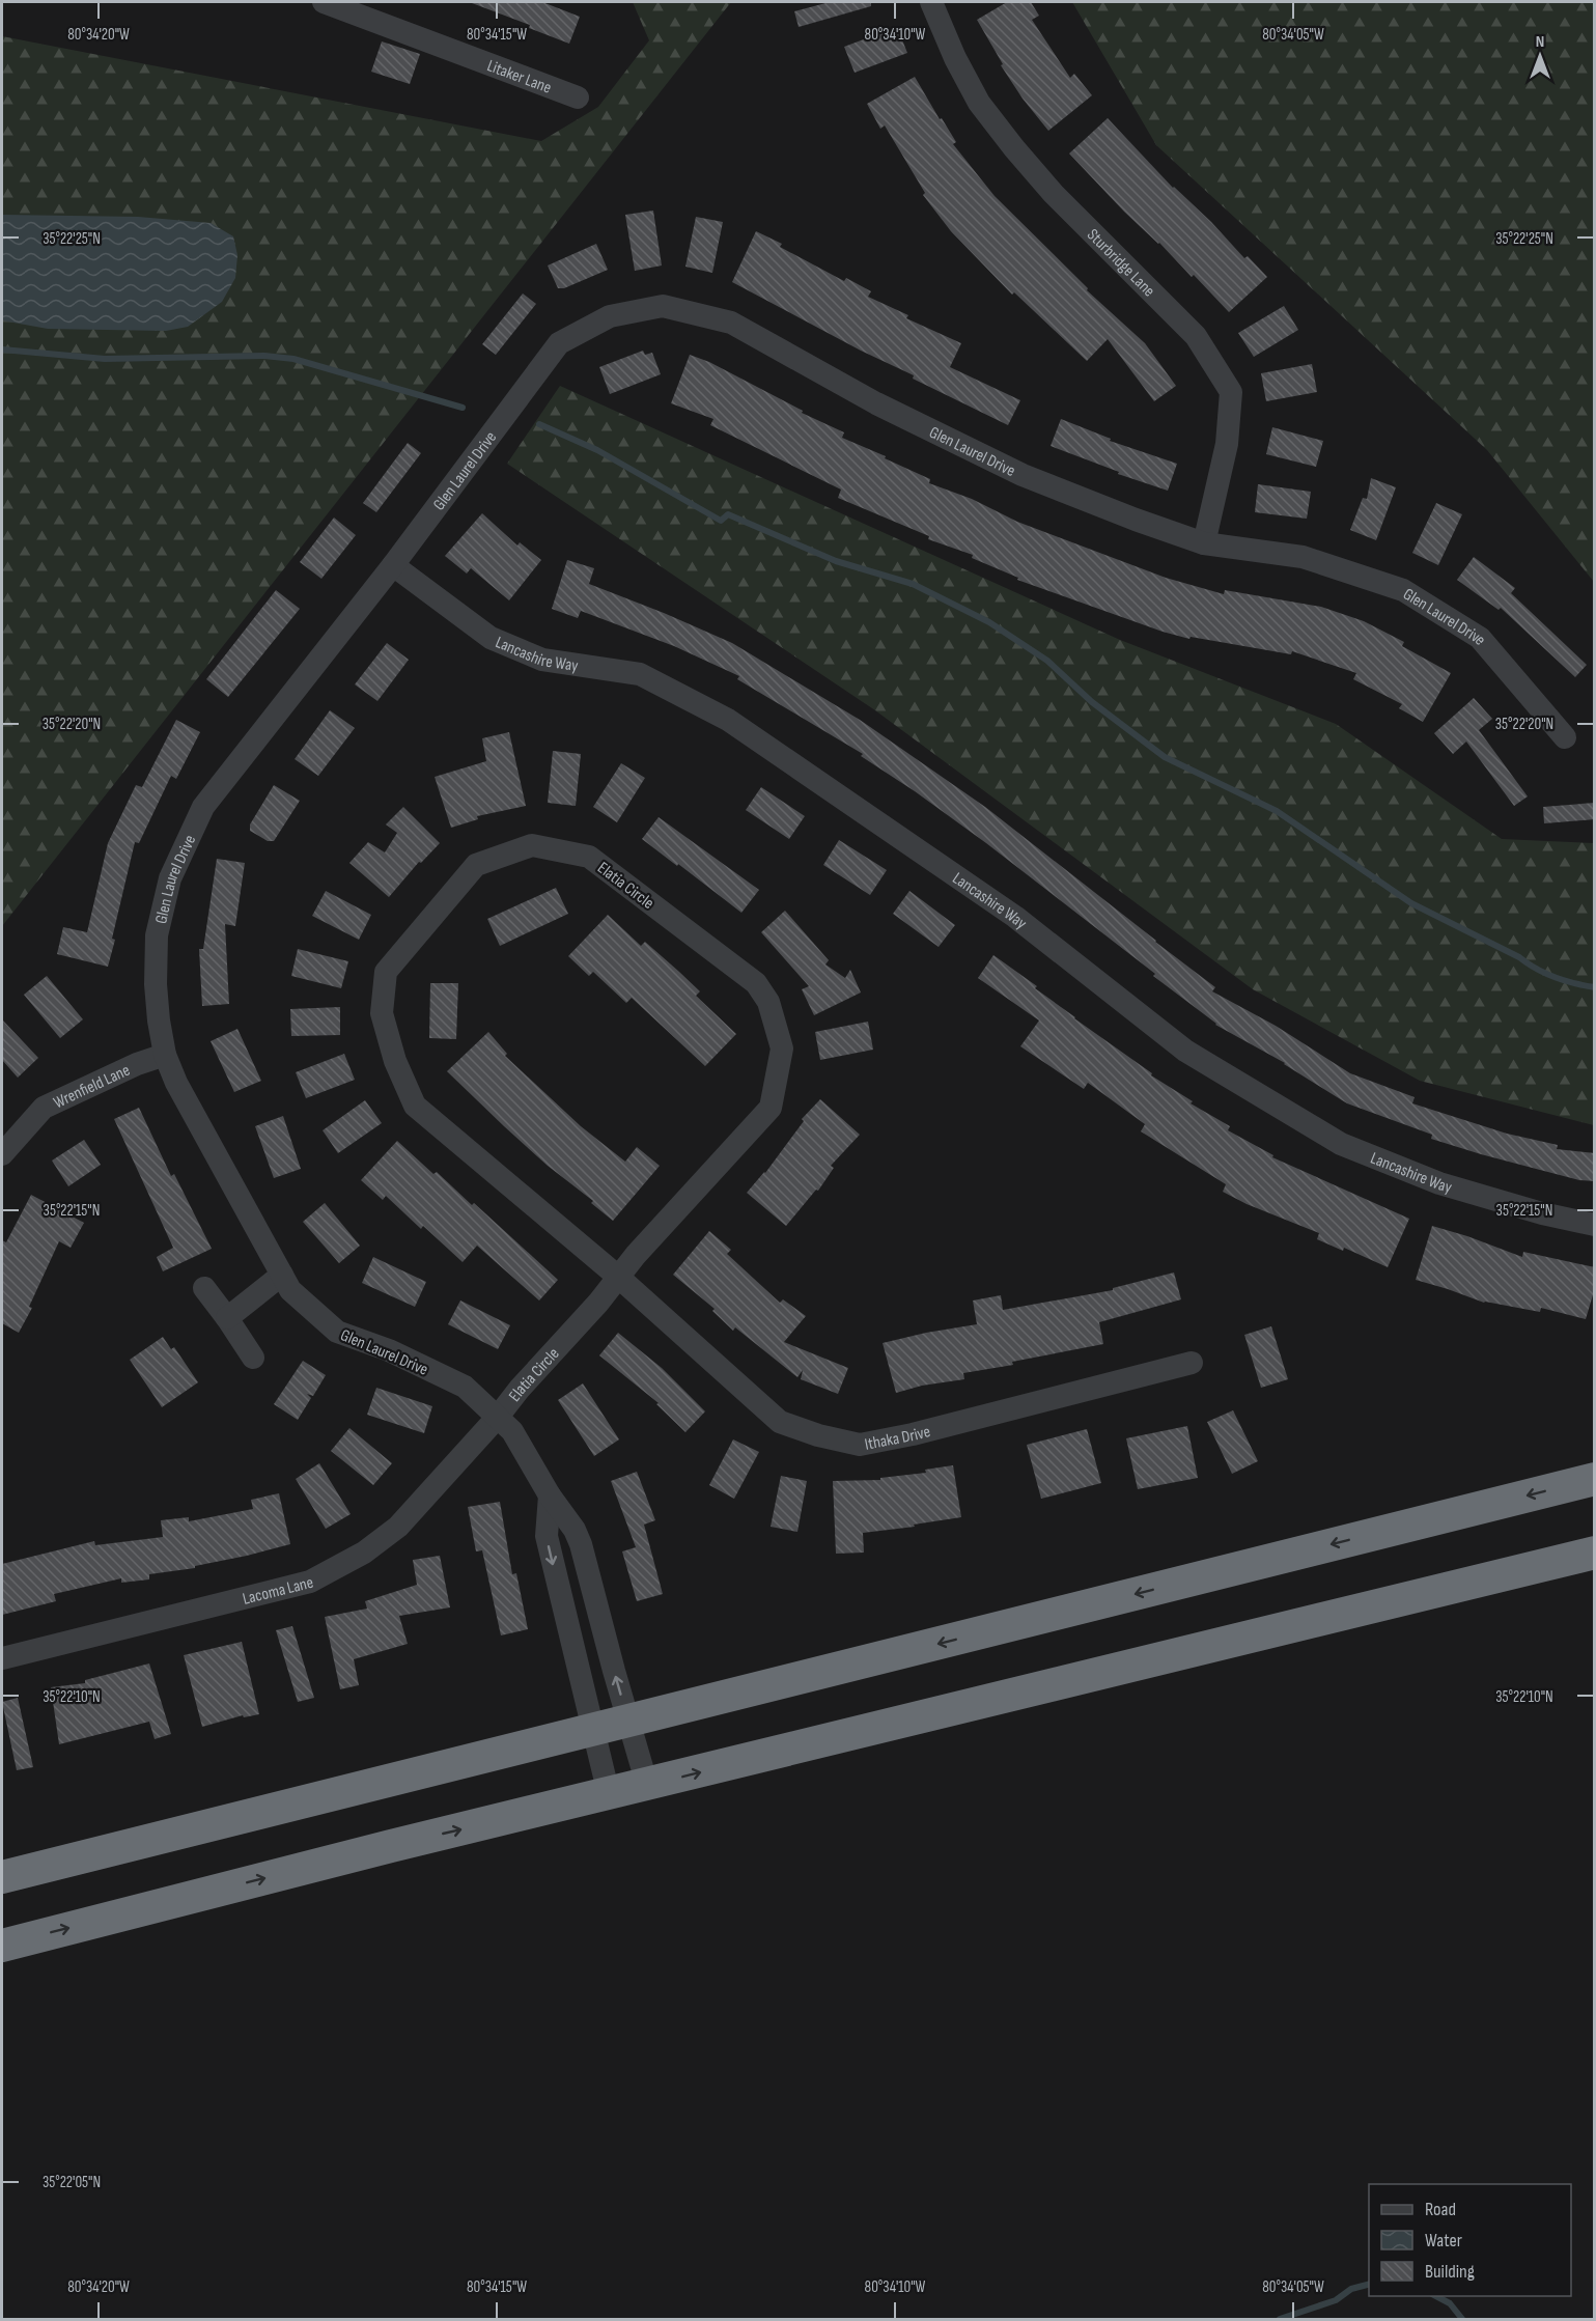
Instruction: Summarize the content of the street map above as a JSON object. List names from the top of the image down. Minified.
{"streets":{"street":["Litaker Lane","Sturbridge Lane","Glen Laurel Drive","Lancashire Way","Elatia Circle","Wrenfield Lane","Ithaka Drive","Lacoma Lane"]},"crossings":[["Sturbridge Lane","Glen Laurel Drive"],["Glen Laurel Drive","Lancashire Way"],["Glen Laurel Drive","Elatia Circle"],["Glen Laurel Drive","Wrenfield Lane"],["Glen Laurel Drive","Lacoma Lane"],["Elatia Circle","Ithaka Drive"],["Elatia Circle","Lacoma Lane"]],"legend":["Road","Water","Building"],"north":"top","coordinates":["80°34'20\"W","80°34'15\"W","80°34'10\"W","80°34'05\"W","35°22'25\"N","35°22'20\"N","35°22'15\"N","35°22'10\"N","35°22'05\"N"]}
